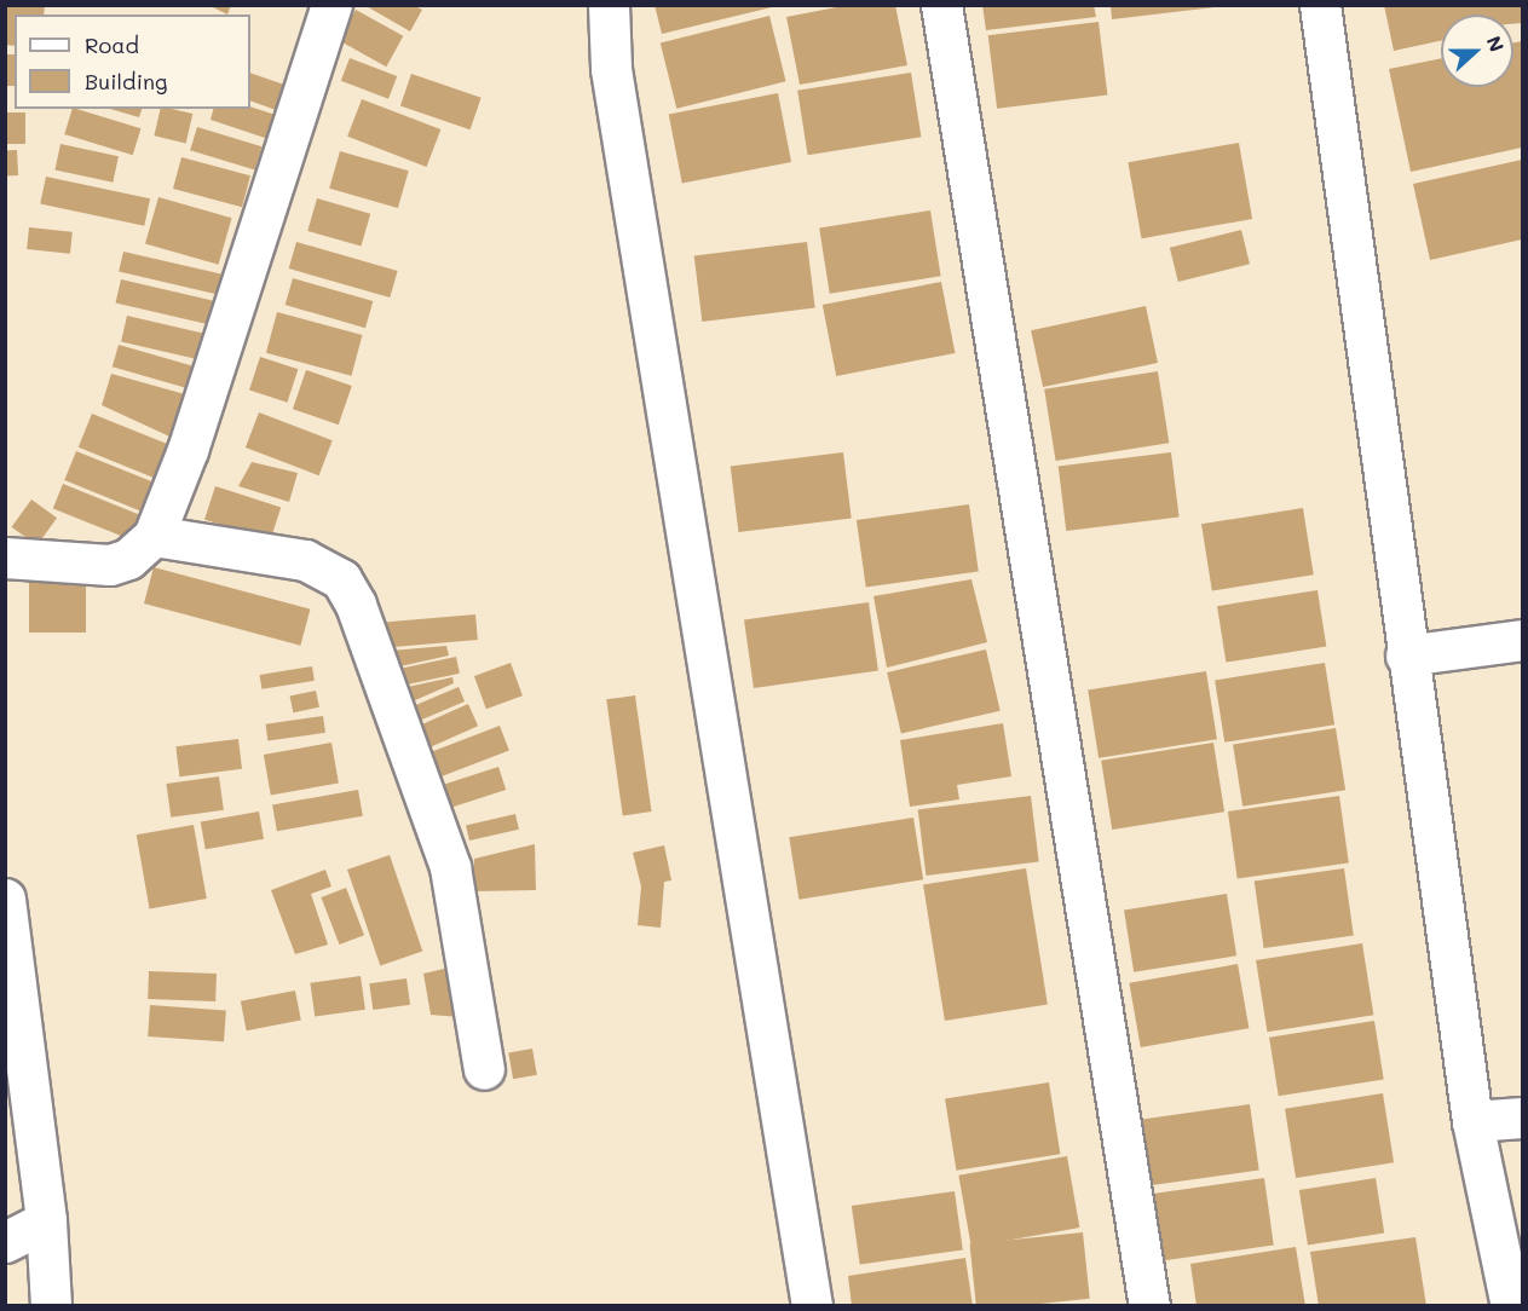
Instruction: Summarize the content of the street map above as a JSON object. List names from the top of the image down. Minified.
{"legend":["Road","Building"],"north":"right"}
